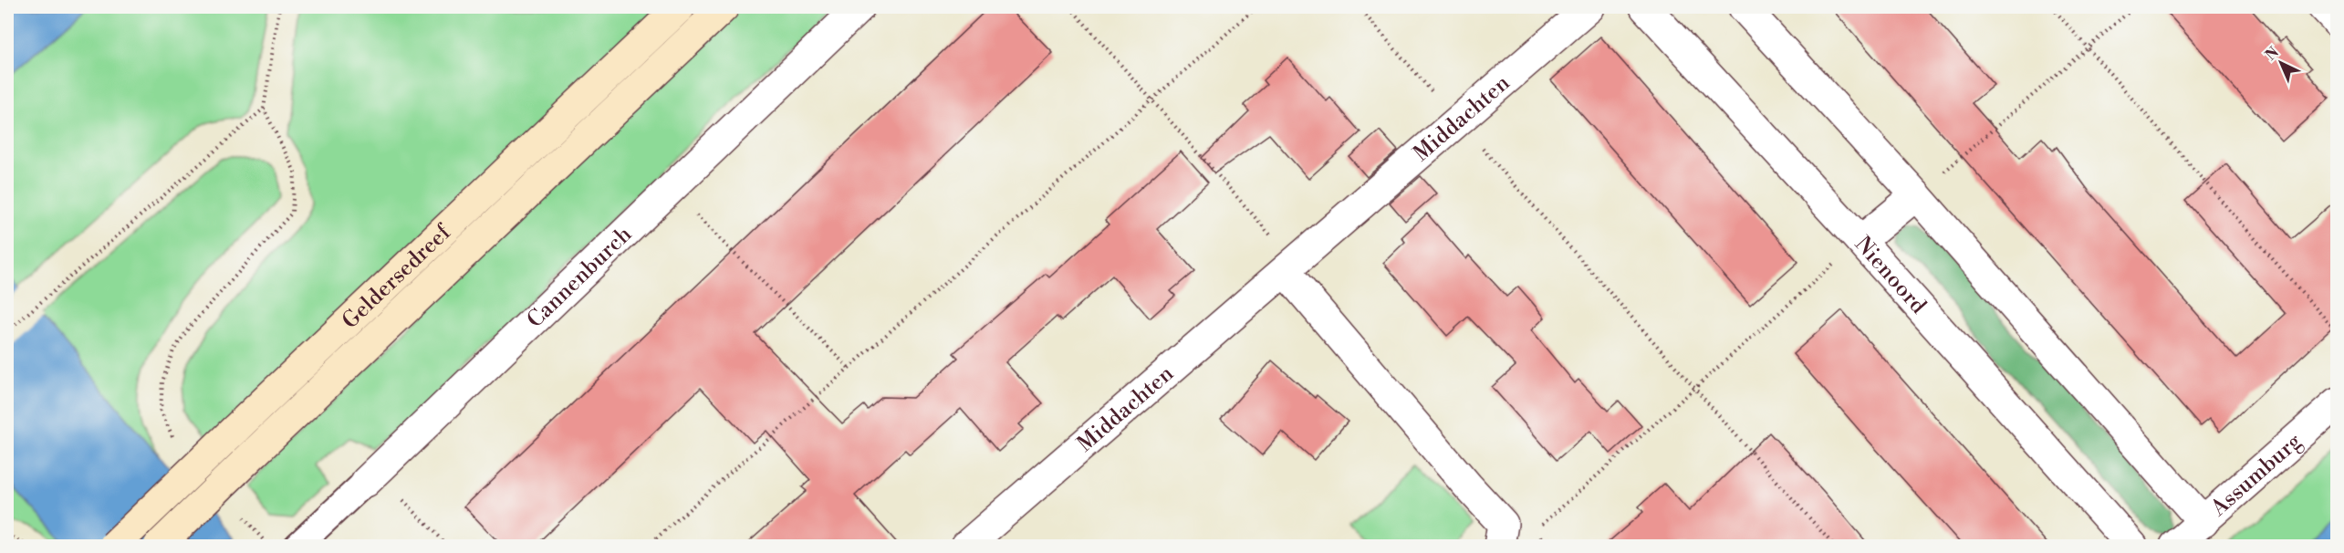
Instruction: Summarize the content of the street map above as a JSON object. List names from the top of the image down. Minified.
{"streets":{"main road":["Geldersedreef"],"street":["Middachten","Nienoord","Cannenburch","Assumburg"]},"north":"top left"}
